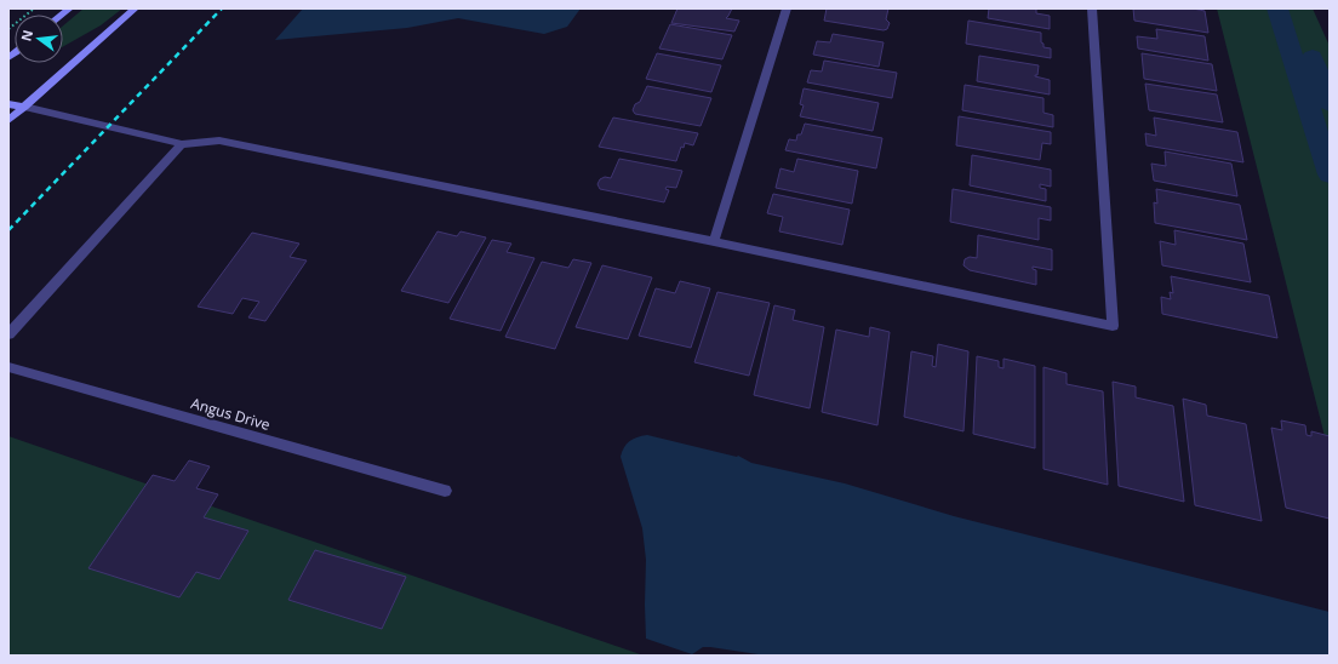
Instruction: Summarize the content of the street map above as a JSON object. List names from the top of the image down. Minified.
{"streets":{"street":["Angus Drive"]},"north":"left"}
